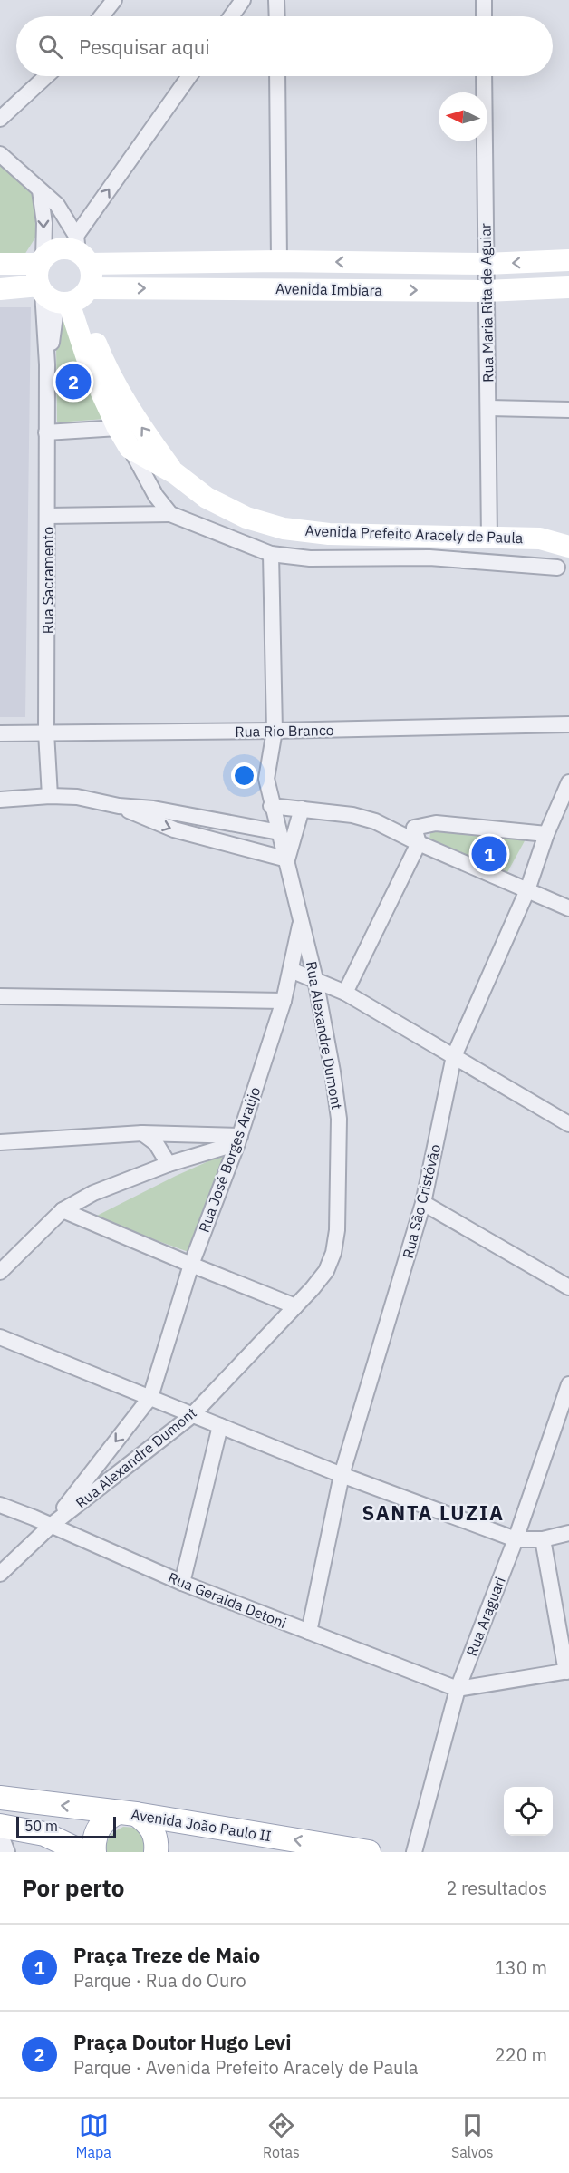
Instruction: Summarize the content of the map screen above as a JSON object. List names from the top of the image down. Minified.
{"streets":{"main road":["Avenida Imbiara","Avenida Prefeito Aracely de Paula","Avenida João Paulo II"],"street":["Rua Maria Rita de Aguiar","Rua Sacramento","Rua Rio Branco","Rua Alexandre Dumont","Rua José Borges Araújo","Rua São Cristóvão","Rua Geralda Detoni","Rua Araguari"]},"crossings":[["Avenida Imbiara","Rua Maria Rita de Aguiar"],["Avenida Imbiara","Avenida Prefeito Aracely de Paula"],["Avenida Imbiara","Rua Sacramento"],["Rua Maria Rita de Aguiar","Avenida Prefeito Aracely de Paula"],["Avenida Prefeito Aracely de Paula","Rua Sacramento"],["Avenida Prefeito Aracely de Paula","Rua Alexandre Dumont"],["Rua Sacramento","Rua Rio Branco"],["Rua Rio Branco","Rua Alexandre Dumont"],["Rua Alexandre Dumont","Rua José Borges Araújo"],["Rua Alexandre Dumont","Rua Geralda Detoni"],["Rua São Cristóvão","Rua Geralda Detoni"],["Rua Geralda Detoni","Rua Araguari"]],"one_way":["Avenida João Paulo II"],"districts":["SANTA LUZIA"],"scale_bar":"50 m","north":"left","page":{"search":"Pesquisar aqui","pins":["2","1"],"scale":"50 m","heading":["Por perto","2 resultados"],"list":[{"mark":"1","name":"Praça Treze de Maio","note":"Parque · Rua do Ouro","value":"130 m"},{"mark":"2","name":"Praça Doutor Hugo Levi","note":"Parque · Avenida Prefeito Aracely de Paula","value":"220 m"}],"nav":["Mapa","Rotas","Salvos"]}}
